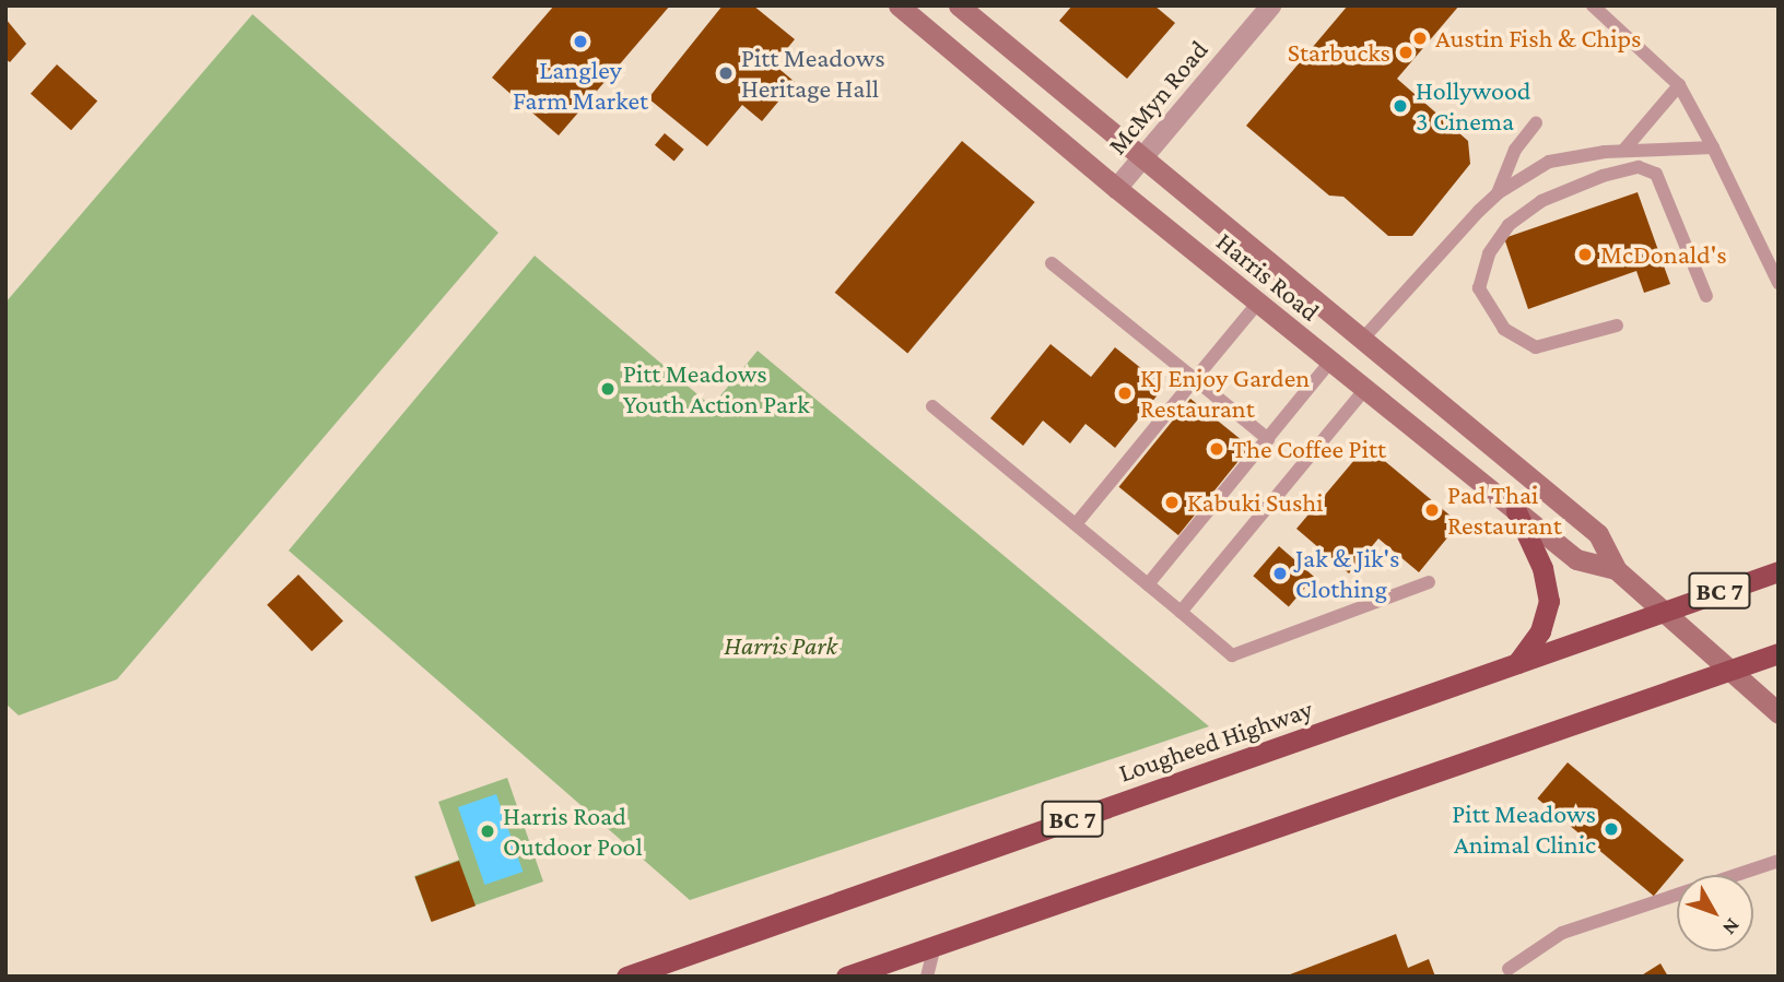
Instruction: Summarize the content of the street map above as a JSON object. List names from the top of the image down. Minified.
{"streets":{"highway":["BC 7","Lougheed Highway"],"main road":["Harris Road"],"street":["McMyn Road"]},"crossings":[["McMyn Road","Harris Road"],["Harris Road","Lougheed Highway"]],"parks":["Harris Park"],"places":["Austin Fish & Chips","Langley Farm Market","Starbucks","Pitt Meadows Heritage Hall","Hollywood 3 Cinema","McDonald's","Pitt Meadows Youth Action Park","KJ Enjoy Garden Restaurant","The Coffee Pitt","Kabuki Sushi","Pad Thai Restaurant","Jak & Jik's Clothing","Pitt Meadows Animal Clinic","Harris Road Outdoor Pool"],"north":"bottom right"}
